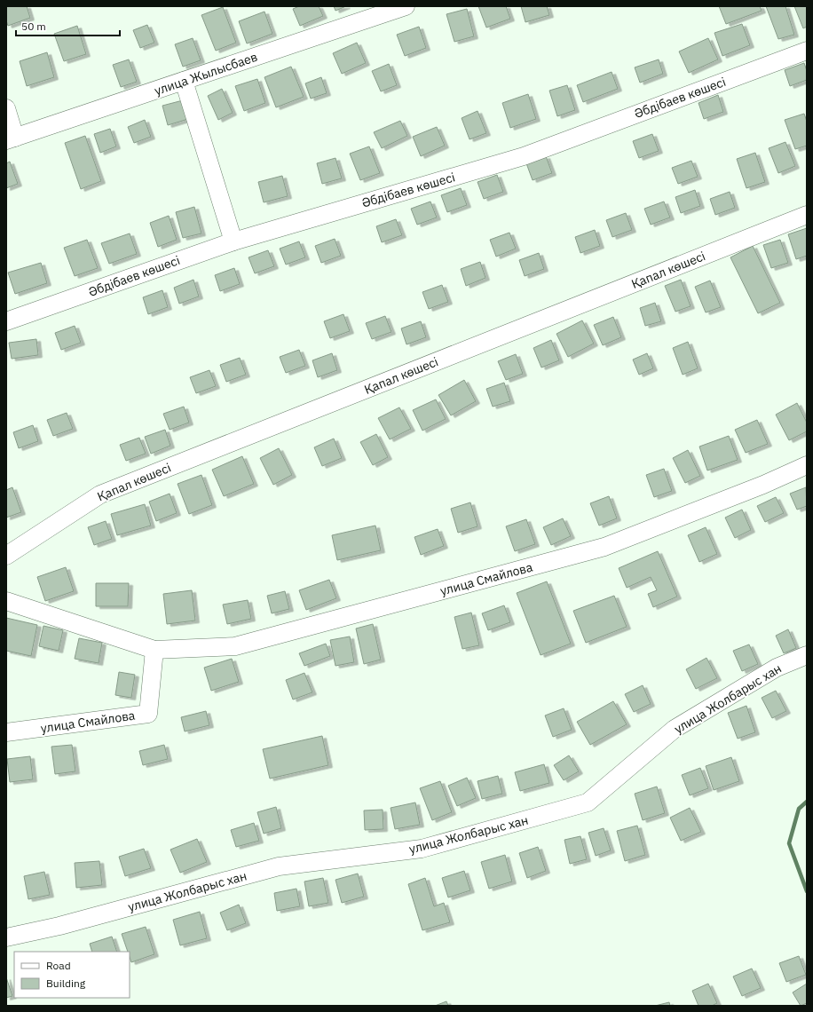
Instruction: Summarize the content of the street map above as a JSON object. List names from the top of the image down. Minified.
{"streets":{"street":["улица Жылысбаев","Әбдібаев көшесі","Қапал көшесі","улица Смайлова","улица Жолбарыс хан"]},"legend":["Road","Building"],"scale_bar":"50 m"}
